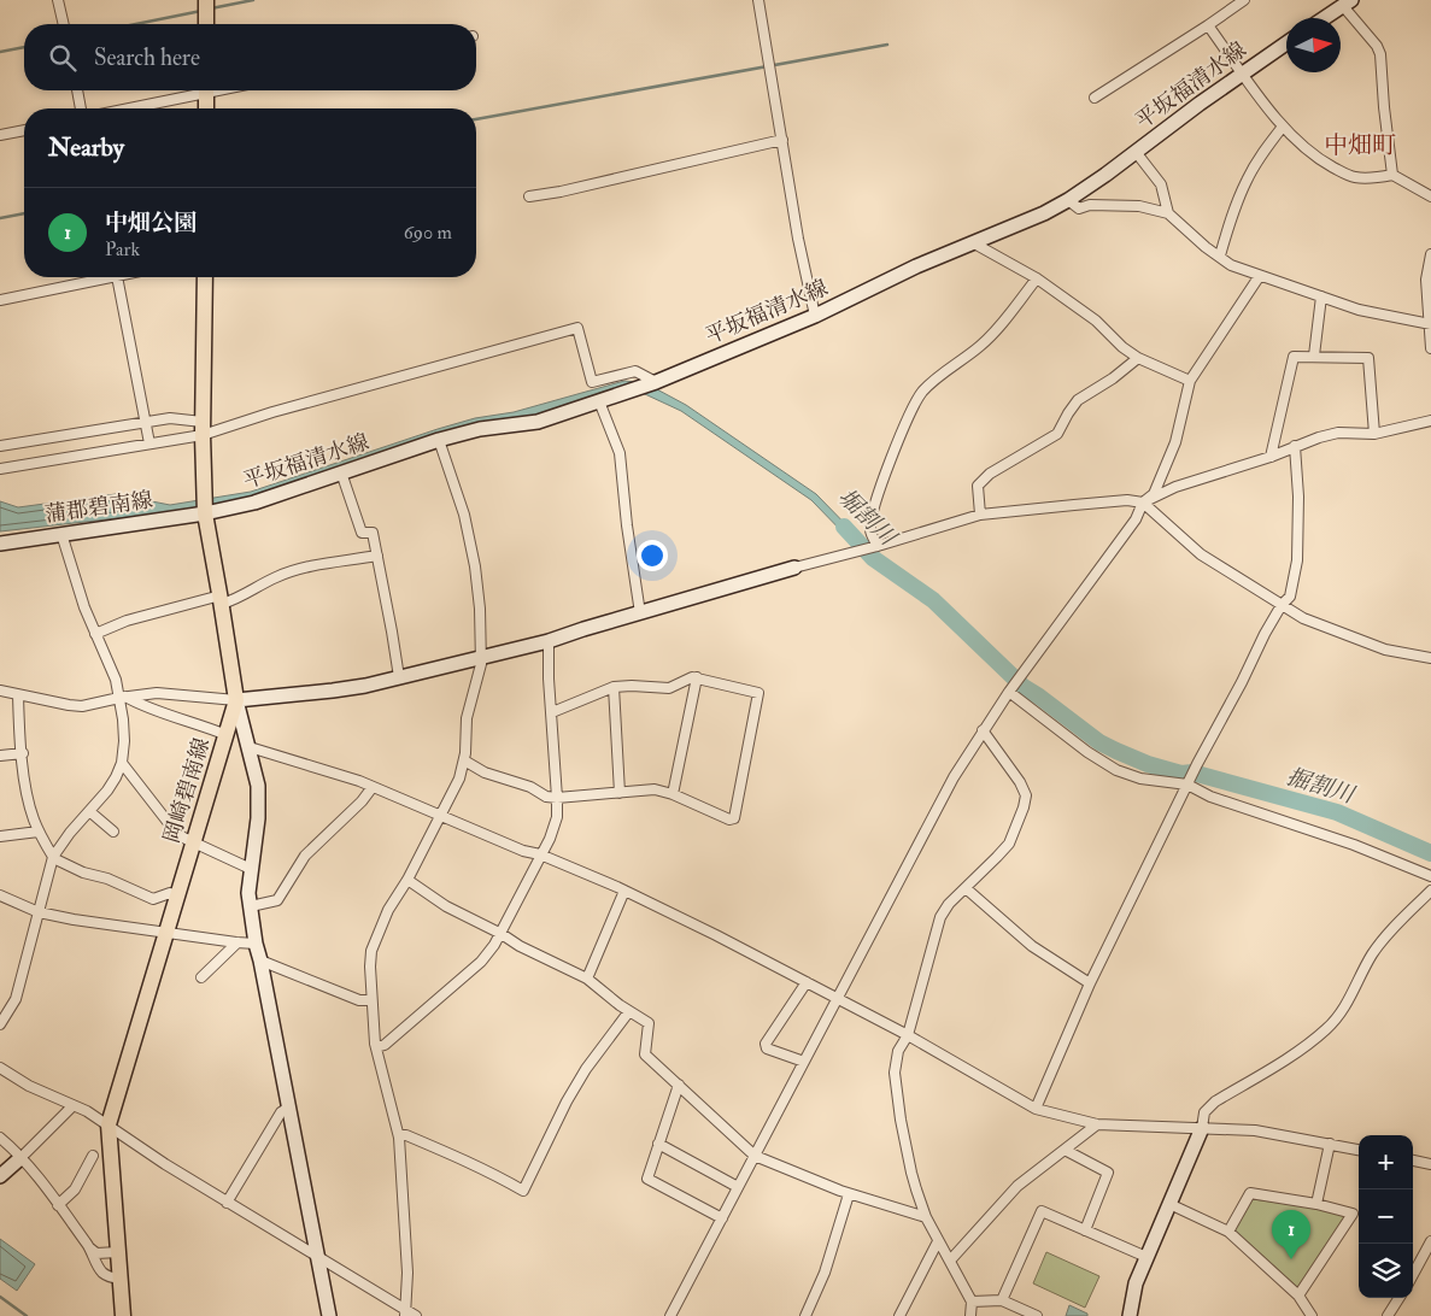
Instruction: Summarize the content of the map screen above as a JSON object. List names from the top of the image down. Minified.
{"streets":{"main road":["平坂福清水線","蒲郡碧南線","岡崎碧南線"]},"crossings":[["平坂福清水線","蒲郡碧南線"],["平坂福清水線","岡崎碧南線"],["蒲郡碧南線","岡崎碧南線"]],"districts":["中畑町"],"water":["堀割川","掘割川"],"north":"right","page":{"search":"Search here","heading":"Nearby","list":[{"mark":"1","name":"中畑公園","note":"Park","value":"690 m"}],"map_buttons":["+","−"],"pins":"1"}}
